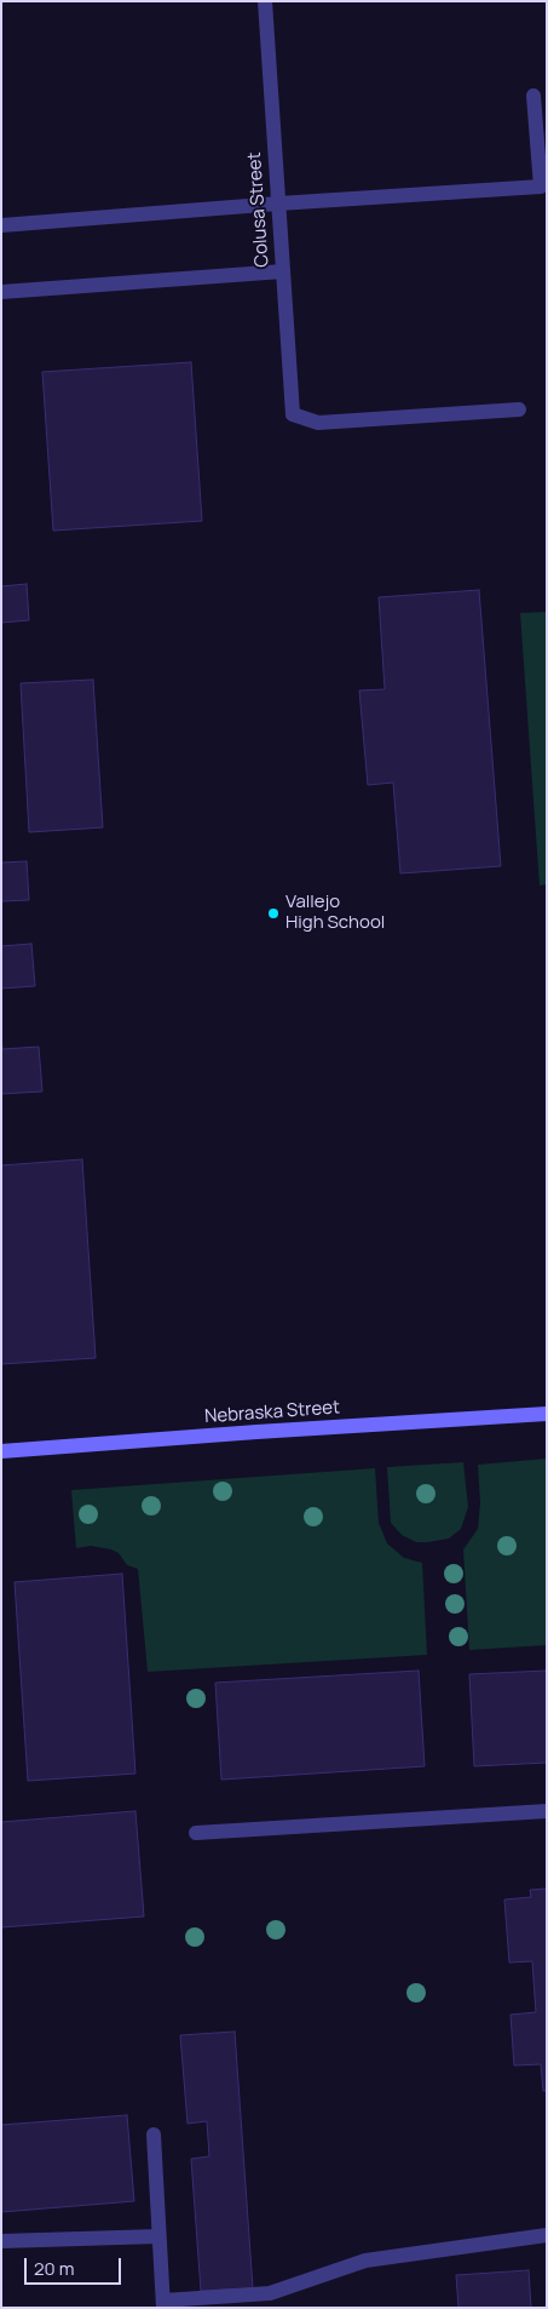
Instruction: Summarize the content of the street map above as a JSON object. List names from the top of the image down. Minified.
{"streets":{"street":["Colusa Street","Nebraska Street"]},"places":["Vallejo High School"],"scale_bar":"20 m"}
